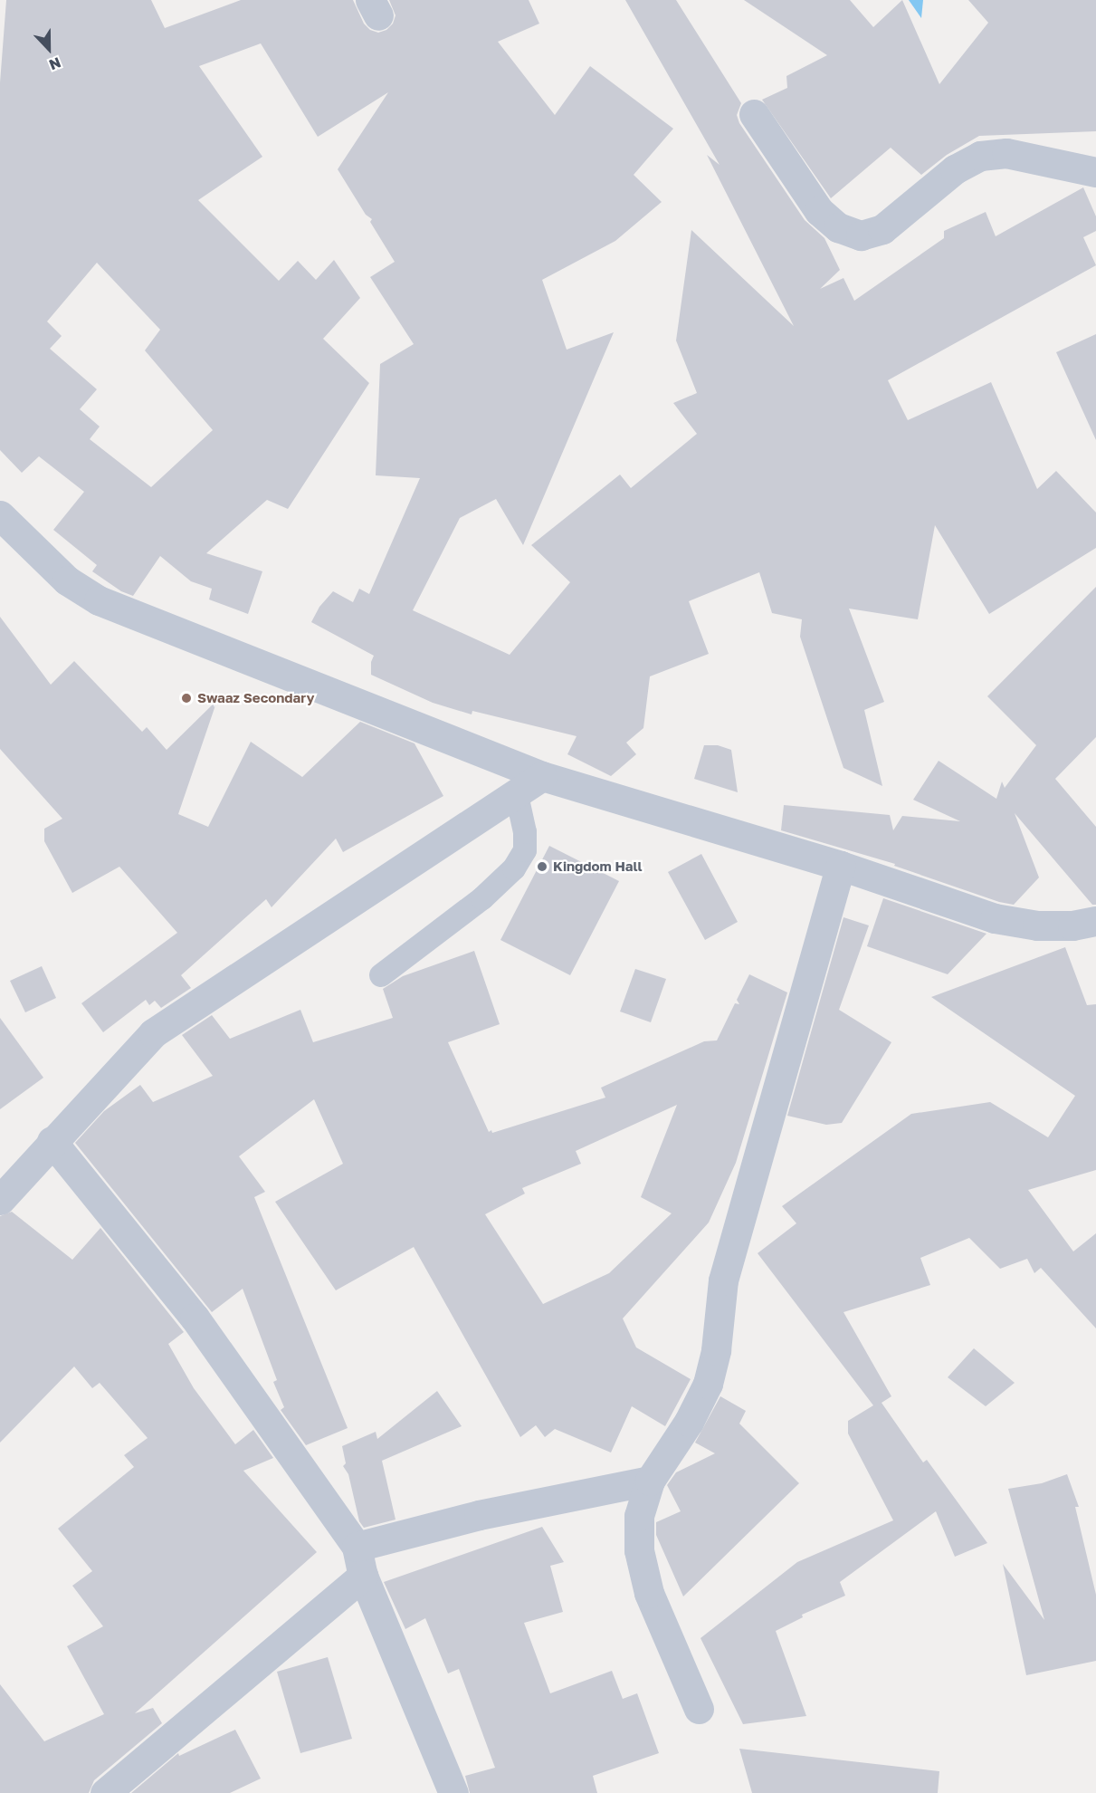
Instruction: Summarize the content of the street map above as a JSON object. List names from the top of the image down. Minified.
{"places":["Swaaz Secondary","Kingdom Hall"],"north":"bottom"}
